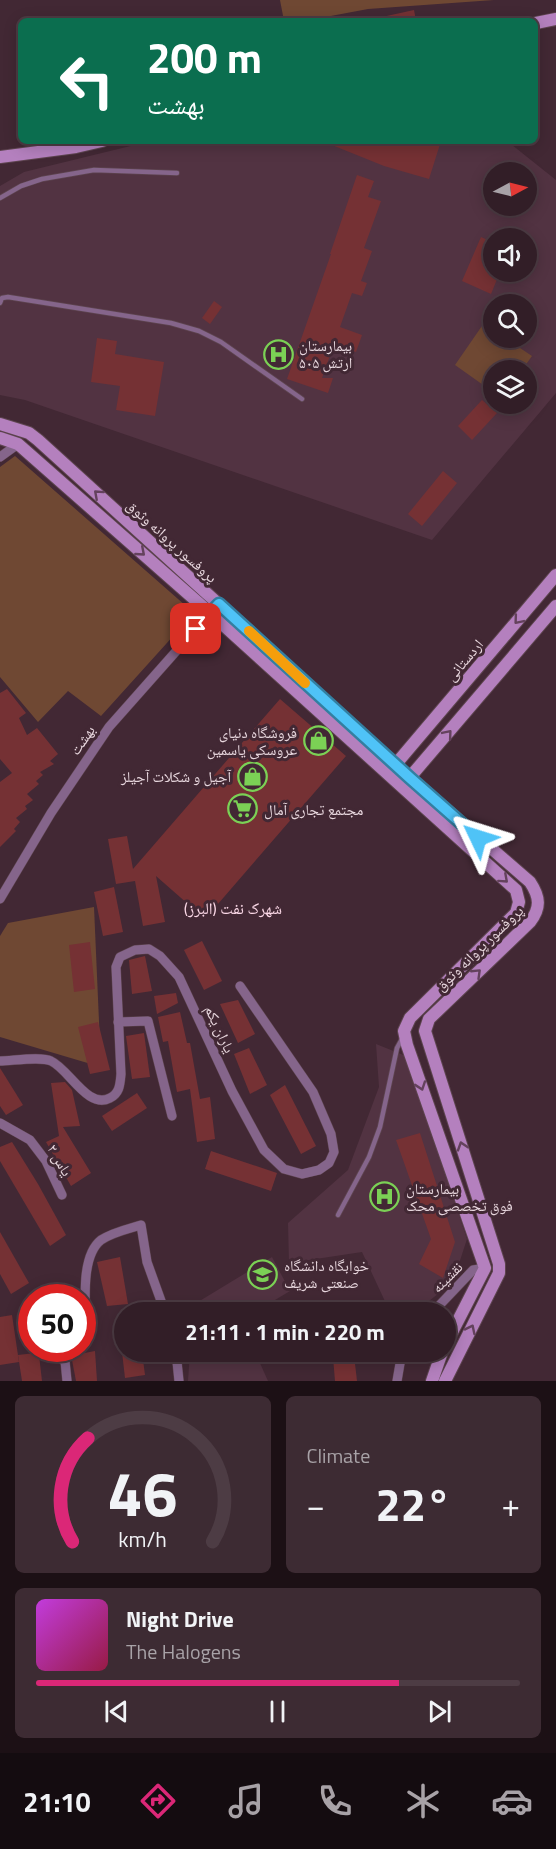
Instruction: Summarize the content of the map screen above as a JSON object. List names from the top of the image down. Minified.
{"streets":{"main road":["پروفسور پروانه وثوق","اردستانی"],"street":["بهشت","یاران یکم","یاس ۲","نقشینه"]},"crossings":[["پروفسور پروانه وثوق","اردستانی"],["پروفسور پروانه وثوق","بهشت"]],"districts":["شهرک نفت (البرز)"],"places":{"hospital":["بیمارستان ۵۰۵ ارتش","بیمارستان فوق تخصصی محک"],"shop":["فروشگاه دنیای عروسکی یاسمین","آجیل و شکلات آجیلز"],"supermarket":["مجتمع تجاری آمال"],"school or university":["خوابگاه دانشگاه صنعتی شریف"]},"north":"right","page":{"turn":["200 m","بهشت"],"limit":"50","trip":"21:11 · 1 min · 220 m","tile":"Climate","heat":["−","22°","+"],"song":["Night Drive","The Halogens"],"tabs":"21:10","gauge":["46","km/h"]}}
